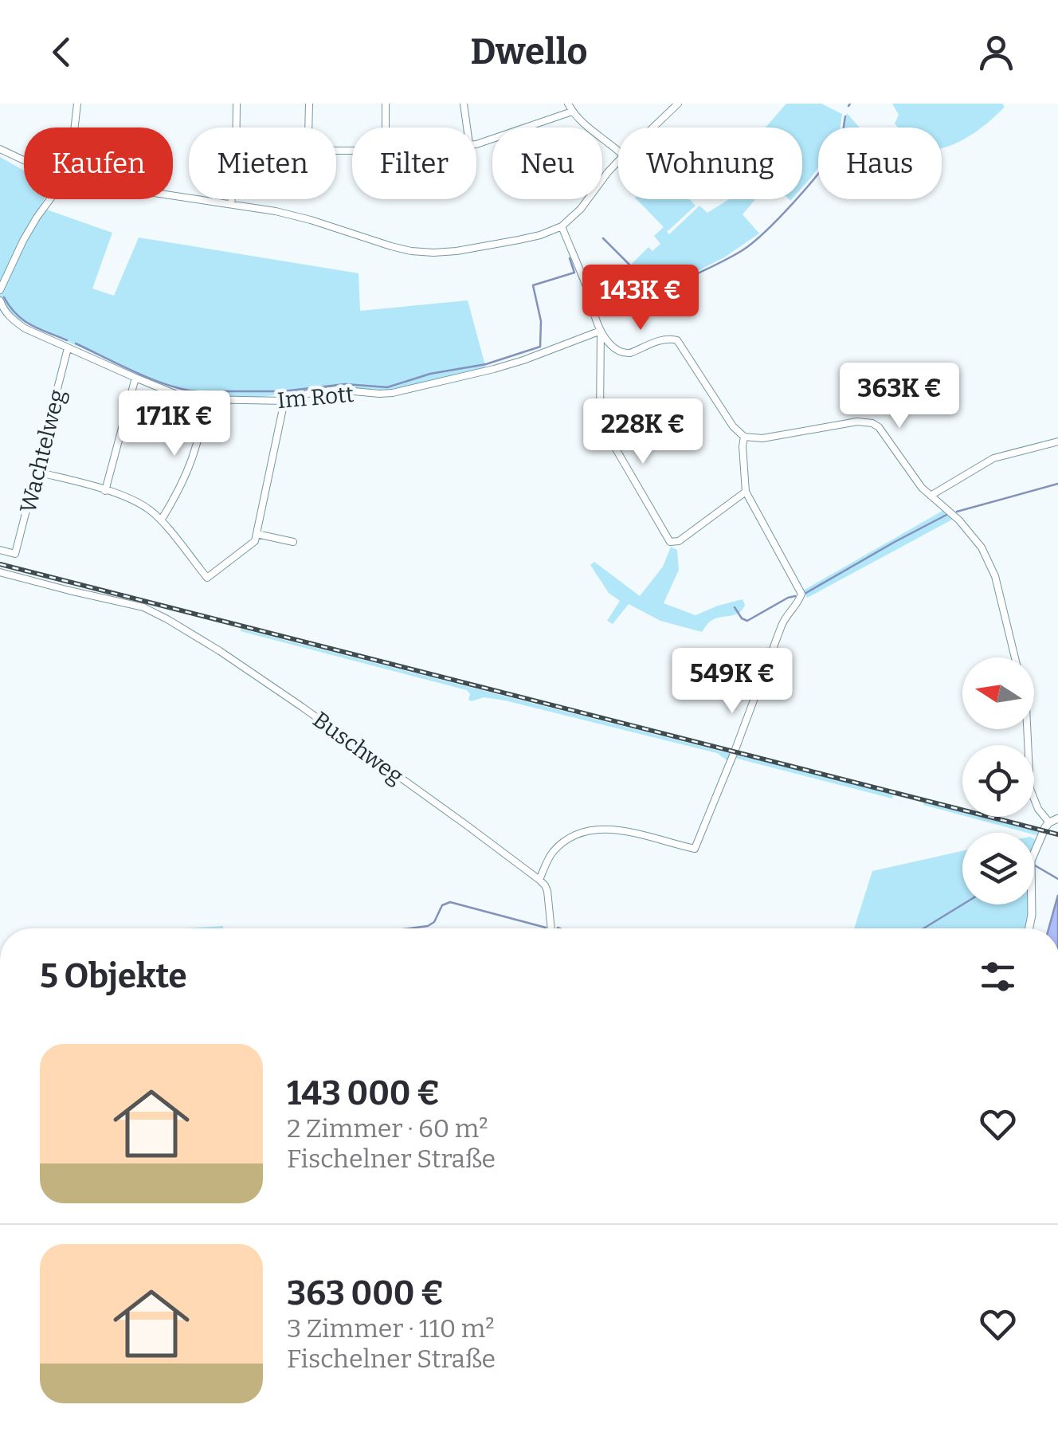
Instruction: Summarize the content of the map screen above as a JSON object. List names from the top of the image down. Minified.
{"streets":{"street":["Im Rott","Wachtelweg","Buschweg"]},"crossings":[["Im Rott","Wachtelweg"]],"north":"left","page":{"header":"Dwello","chip":["Kaufen","Mieten","Filter","Neu","Wohnung","Haus"],"price":["143K €","363K €","171K €","228K €","549K €"],"heading":"5 Objekte","list":[{"name":"143 000 €","note":"2 Zimmer · 60 m² · Fischelner Straße"},{"name":"363 000 €","note":"3 Zimmer · 110 m² · Fischelner Straße"}]}}
